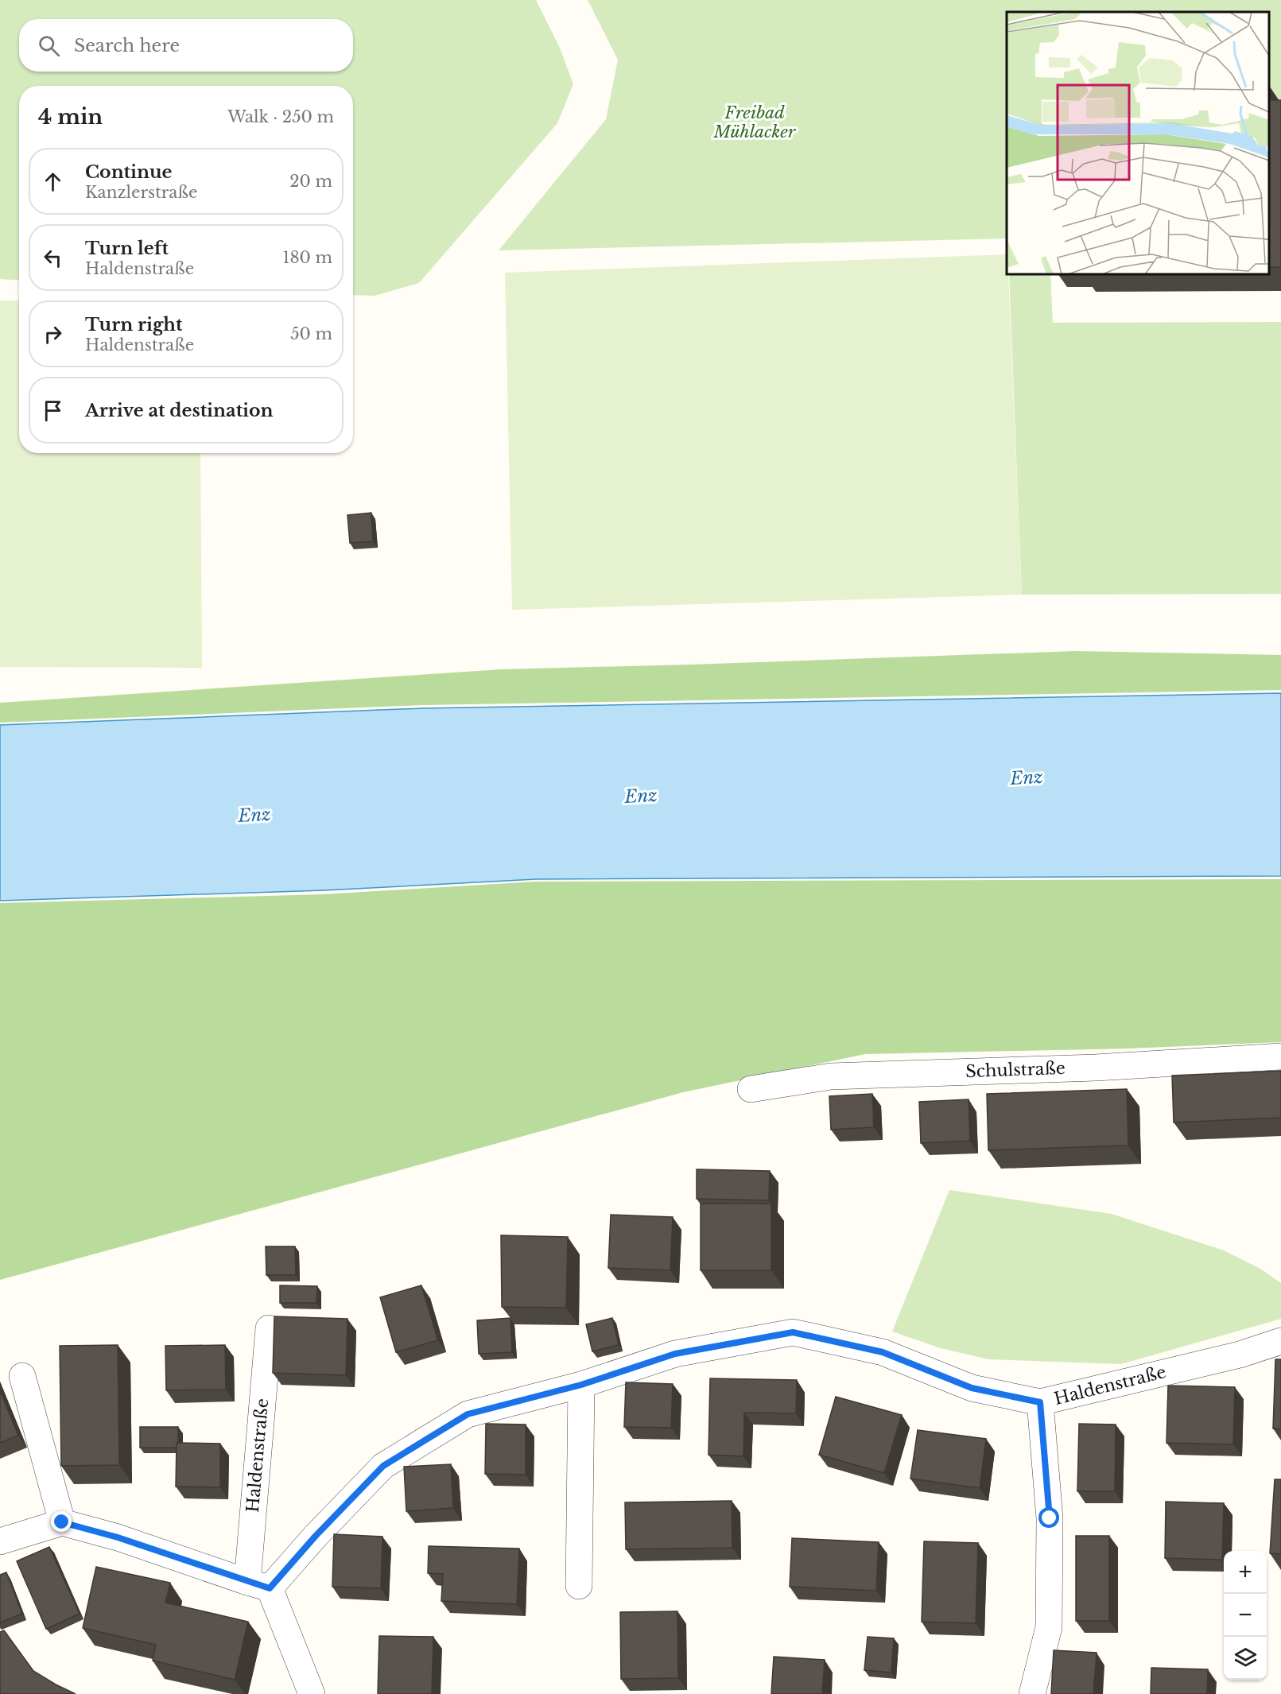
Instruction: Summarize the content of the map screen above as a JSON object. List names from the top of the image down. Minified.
{"streets":{"street":["Schulstraße","Haldenstraße"]},"water":["Enz"],"parks":["Freibad Mühlacker"],"page":{"search":"Search here","heading":["4 min","Walk · 250 m"],"list":[["Continue","Kanzlerstraße","20 m"],["Turn left","Haldenstraße","180 m"],["Turn right","Haldenstraße","50 m"],"Arrive at destination"],"map_buttons":["+","−"]}}
